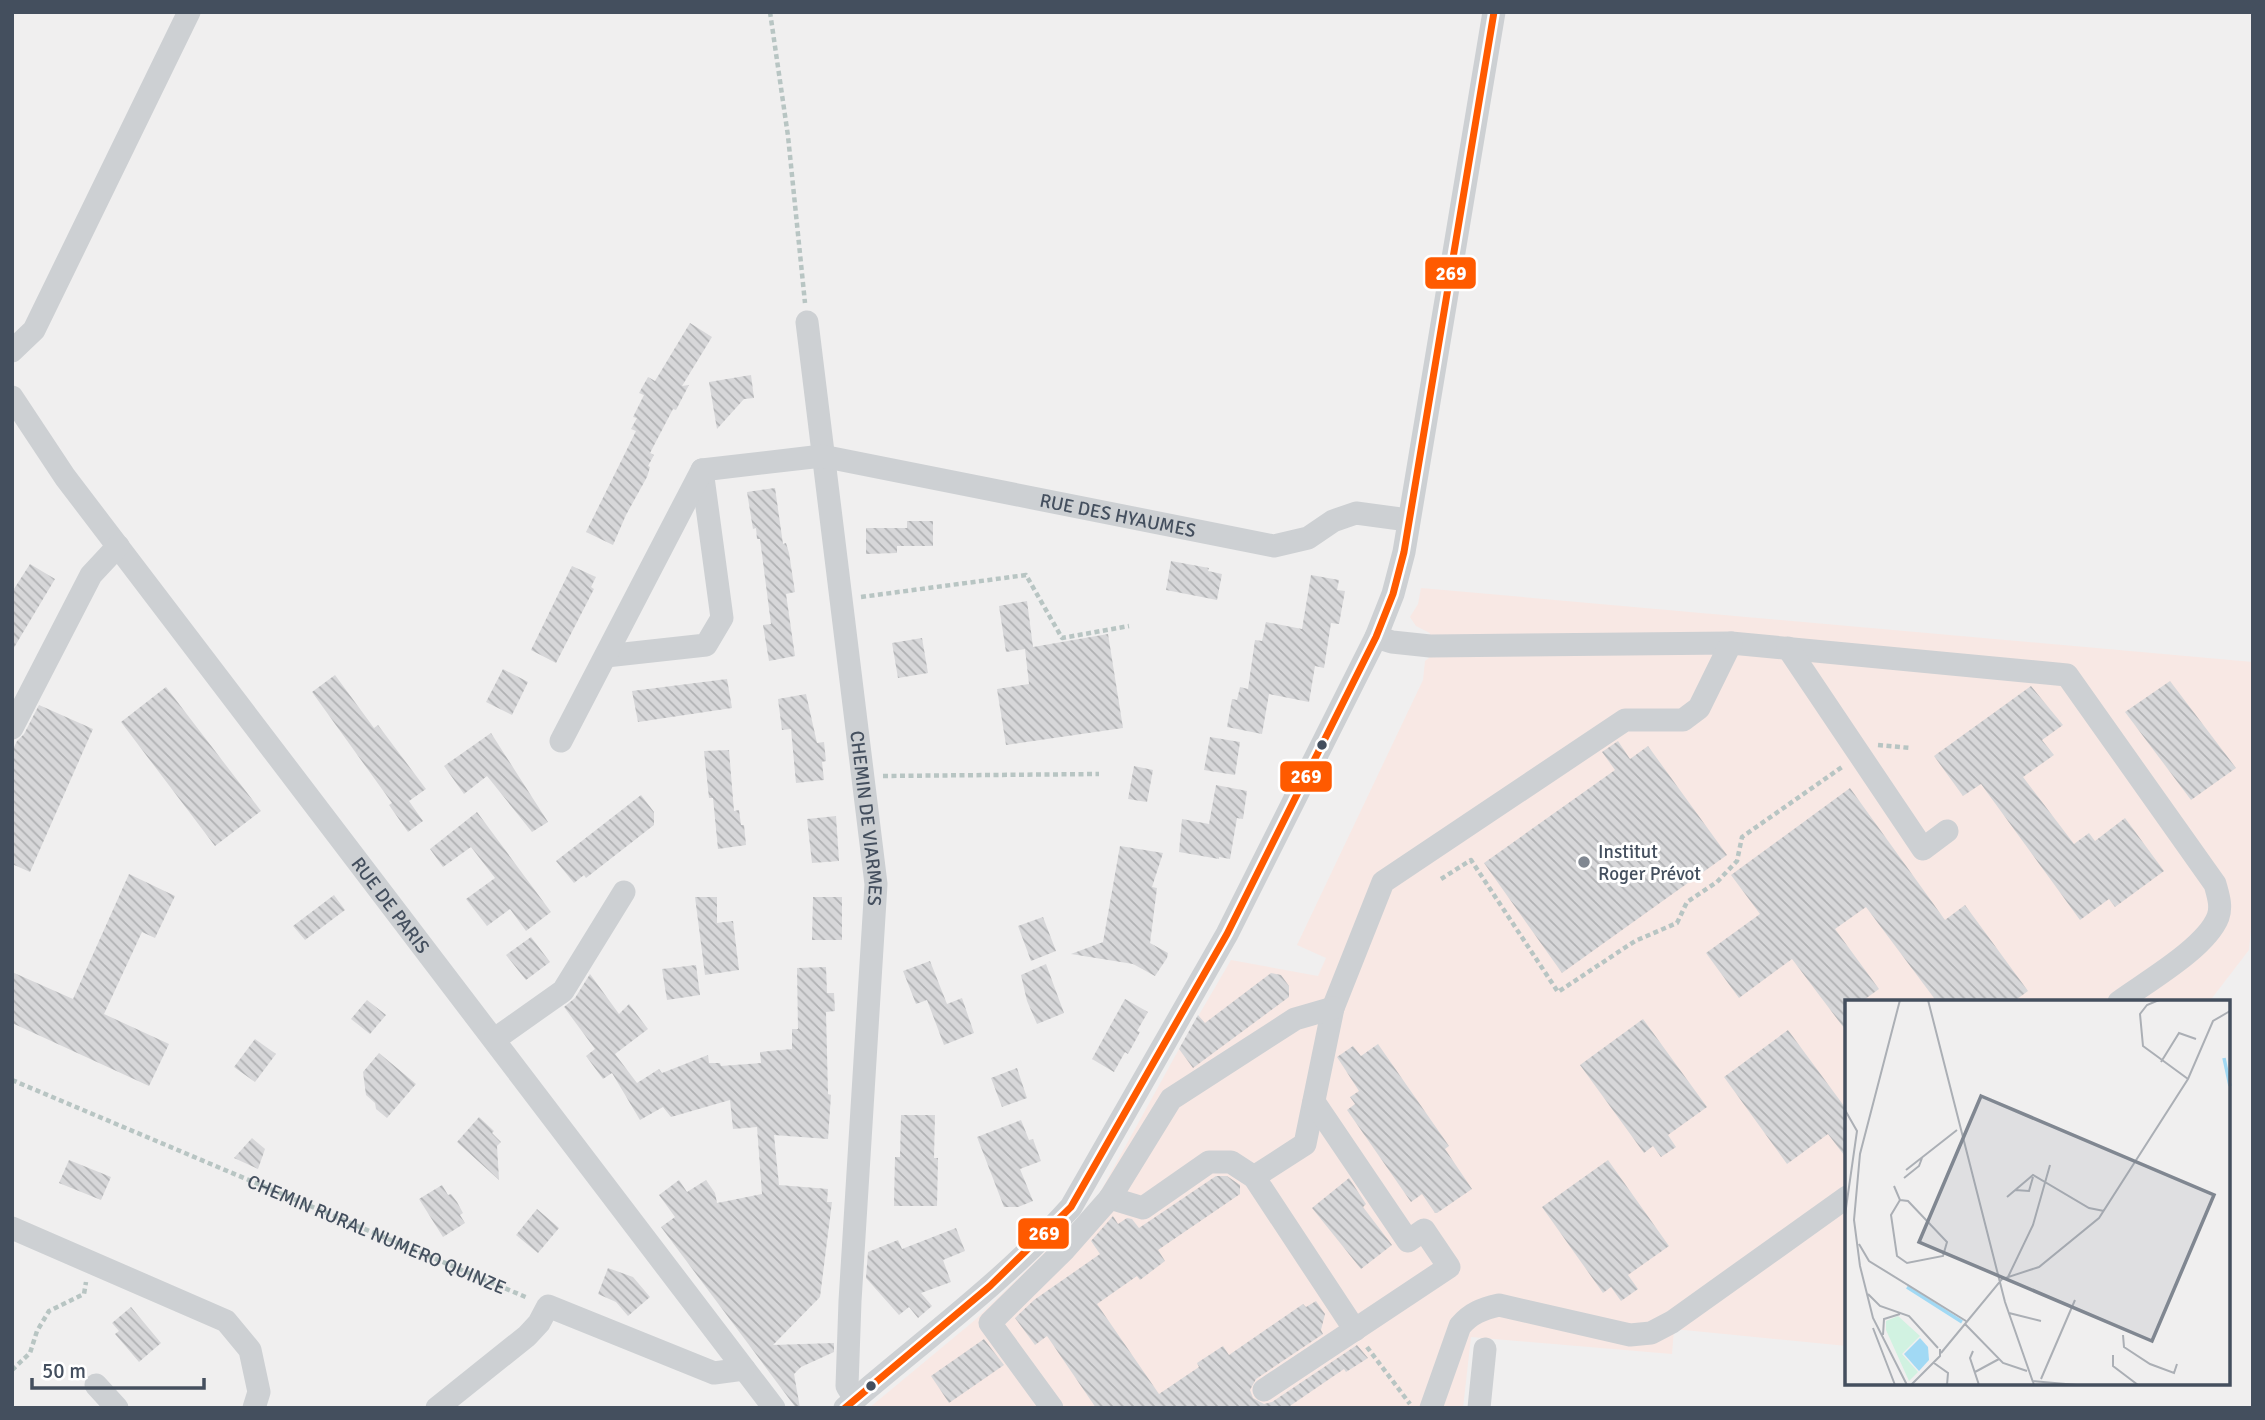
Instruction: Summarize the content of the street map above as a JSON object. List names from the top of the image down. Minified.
{"streets":{"street":["RUE DES HYAUMES","CHEMIN DE VIARMES","RUE DE PARIS"],"path":["CHEMIN RURAL NUMERO QUINZE"]},"crossings":[["RUE DES HYAUMES","CHEMIN DE VIARMES"]],"places":["Institut Roger Prévot"],"lines":["transit line 269"],"scale_bar":"50 m"}
